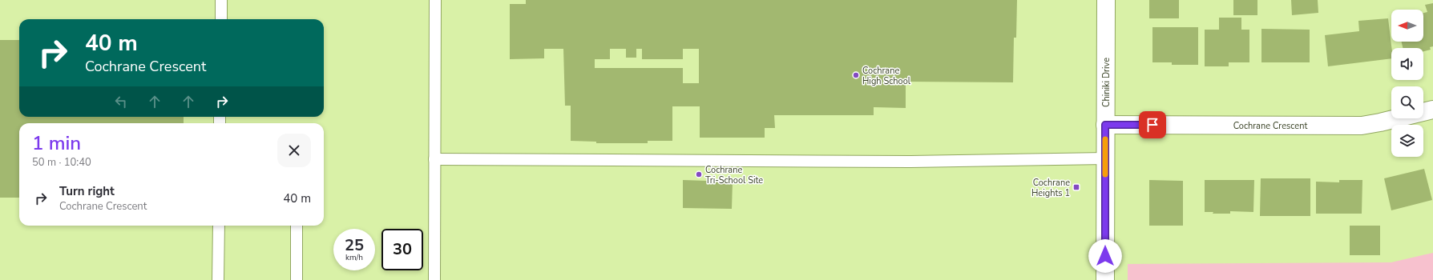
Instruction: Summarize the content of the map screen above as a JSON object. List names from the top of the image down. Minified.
{"streets":{"street":["Chiniki Drive","Cochrane Crescent"]},"crossings":[["Chiniki Drive","Cochrane Crescent"]],"places":{"other":["Cochrane High School","Cochrane Tri-School Site"],"transit":["Cochrane Heights 1"]},"north":"left","page":{"turn":["40 m","Cochrane Crescent"],"heading":["1 min","50 m · 10:40"],"list":[{"name":"Turn right","note":"Cochrane Crescent","value":"40 m"}],"speed":"25 km/h","limit":"30"}}
